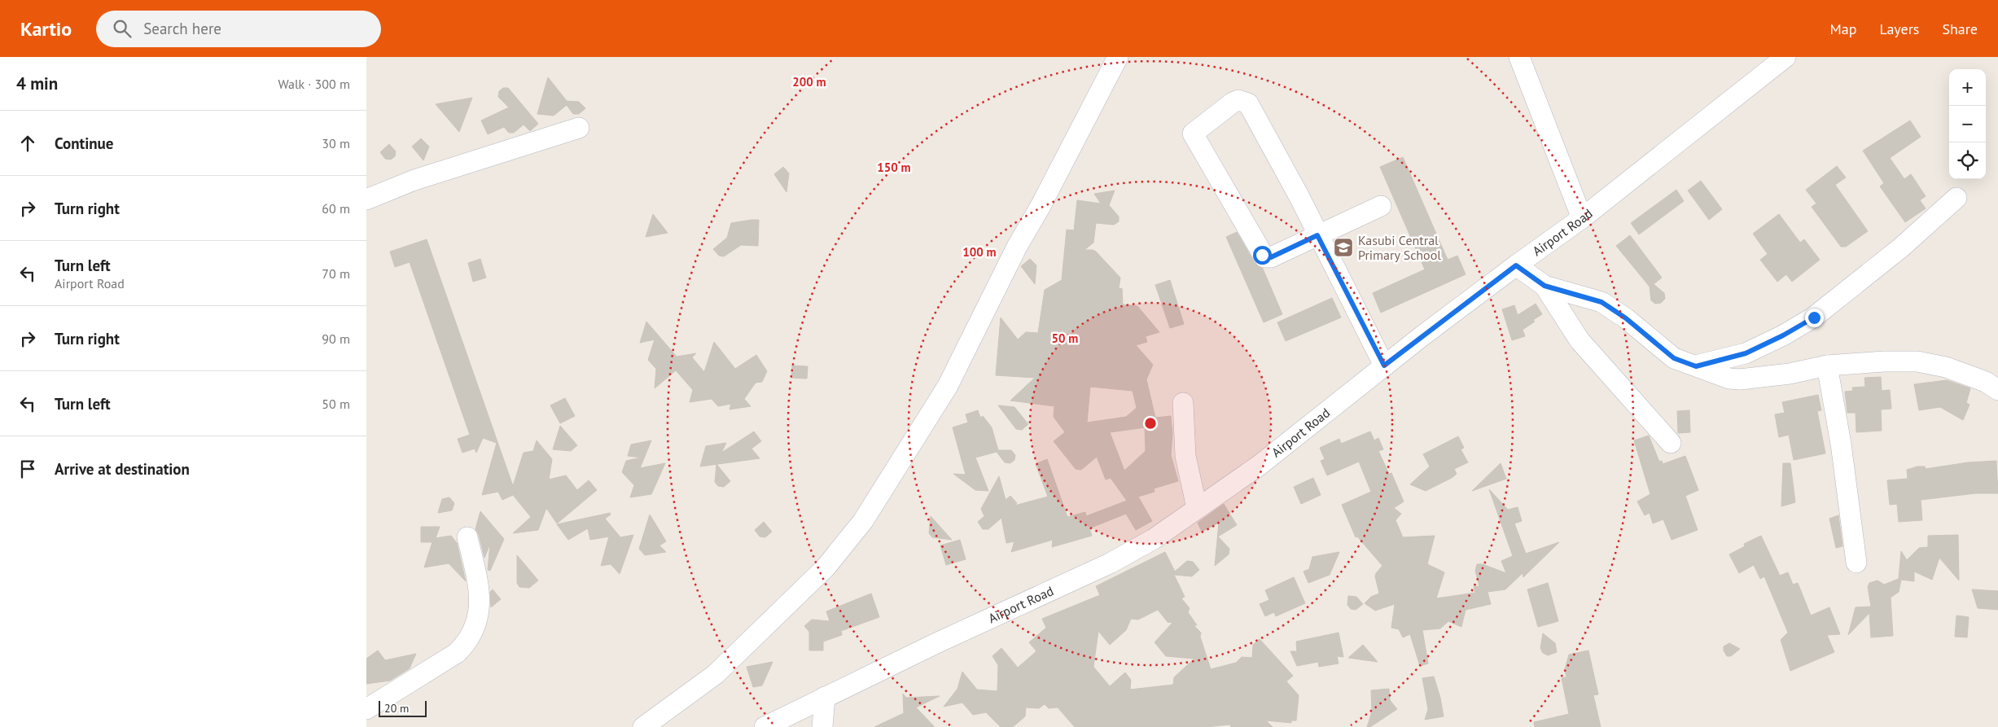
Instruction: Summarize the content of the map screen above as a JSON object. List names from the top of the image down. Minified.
{"streets":{"street":["Airport Road"]},"places":{"school or university":["Kasubi Central Primary School"]},"scale_bar":"20 m","page":{"header":"Kartio","search":"Search here","nav":["Map","Layers","Share"],"heading":["4 min","Walk · 300 m"],"map_buttons":["+","−"],"list":[["Continue","30 m"],["Turn right","60 m"],["Turn left","Airport Road","70 m"],["Turn right","90 m"],["Turn left","50 m"],"Arrive at destination"],"scale":"20 m"},"rings":["200 m","150 m","100 m","50 m"]}
